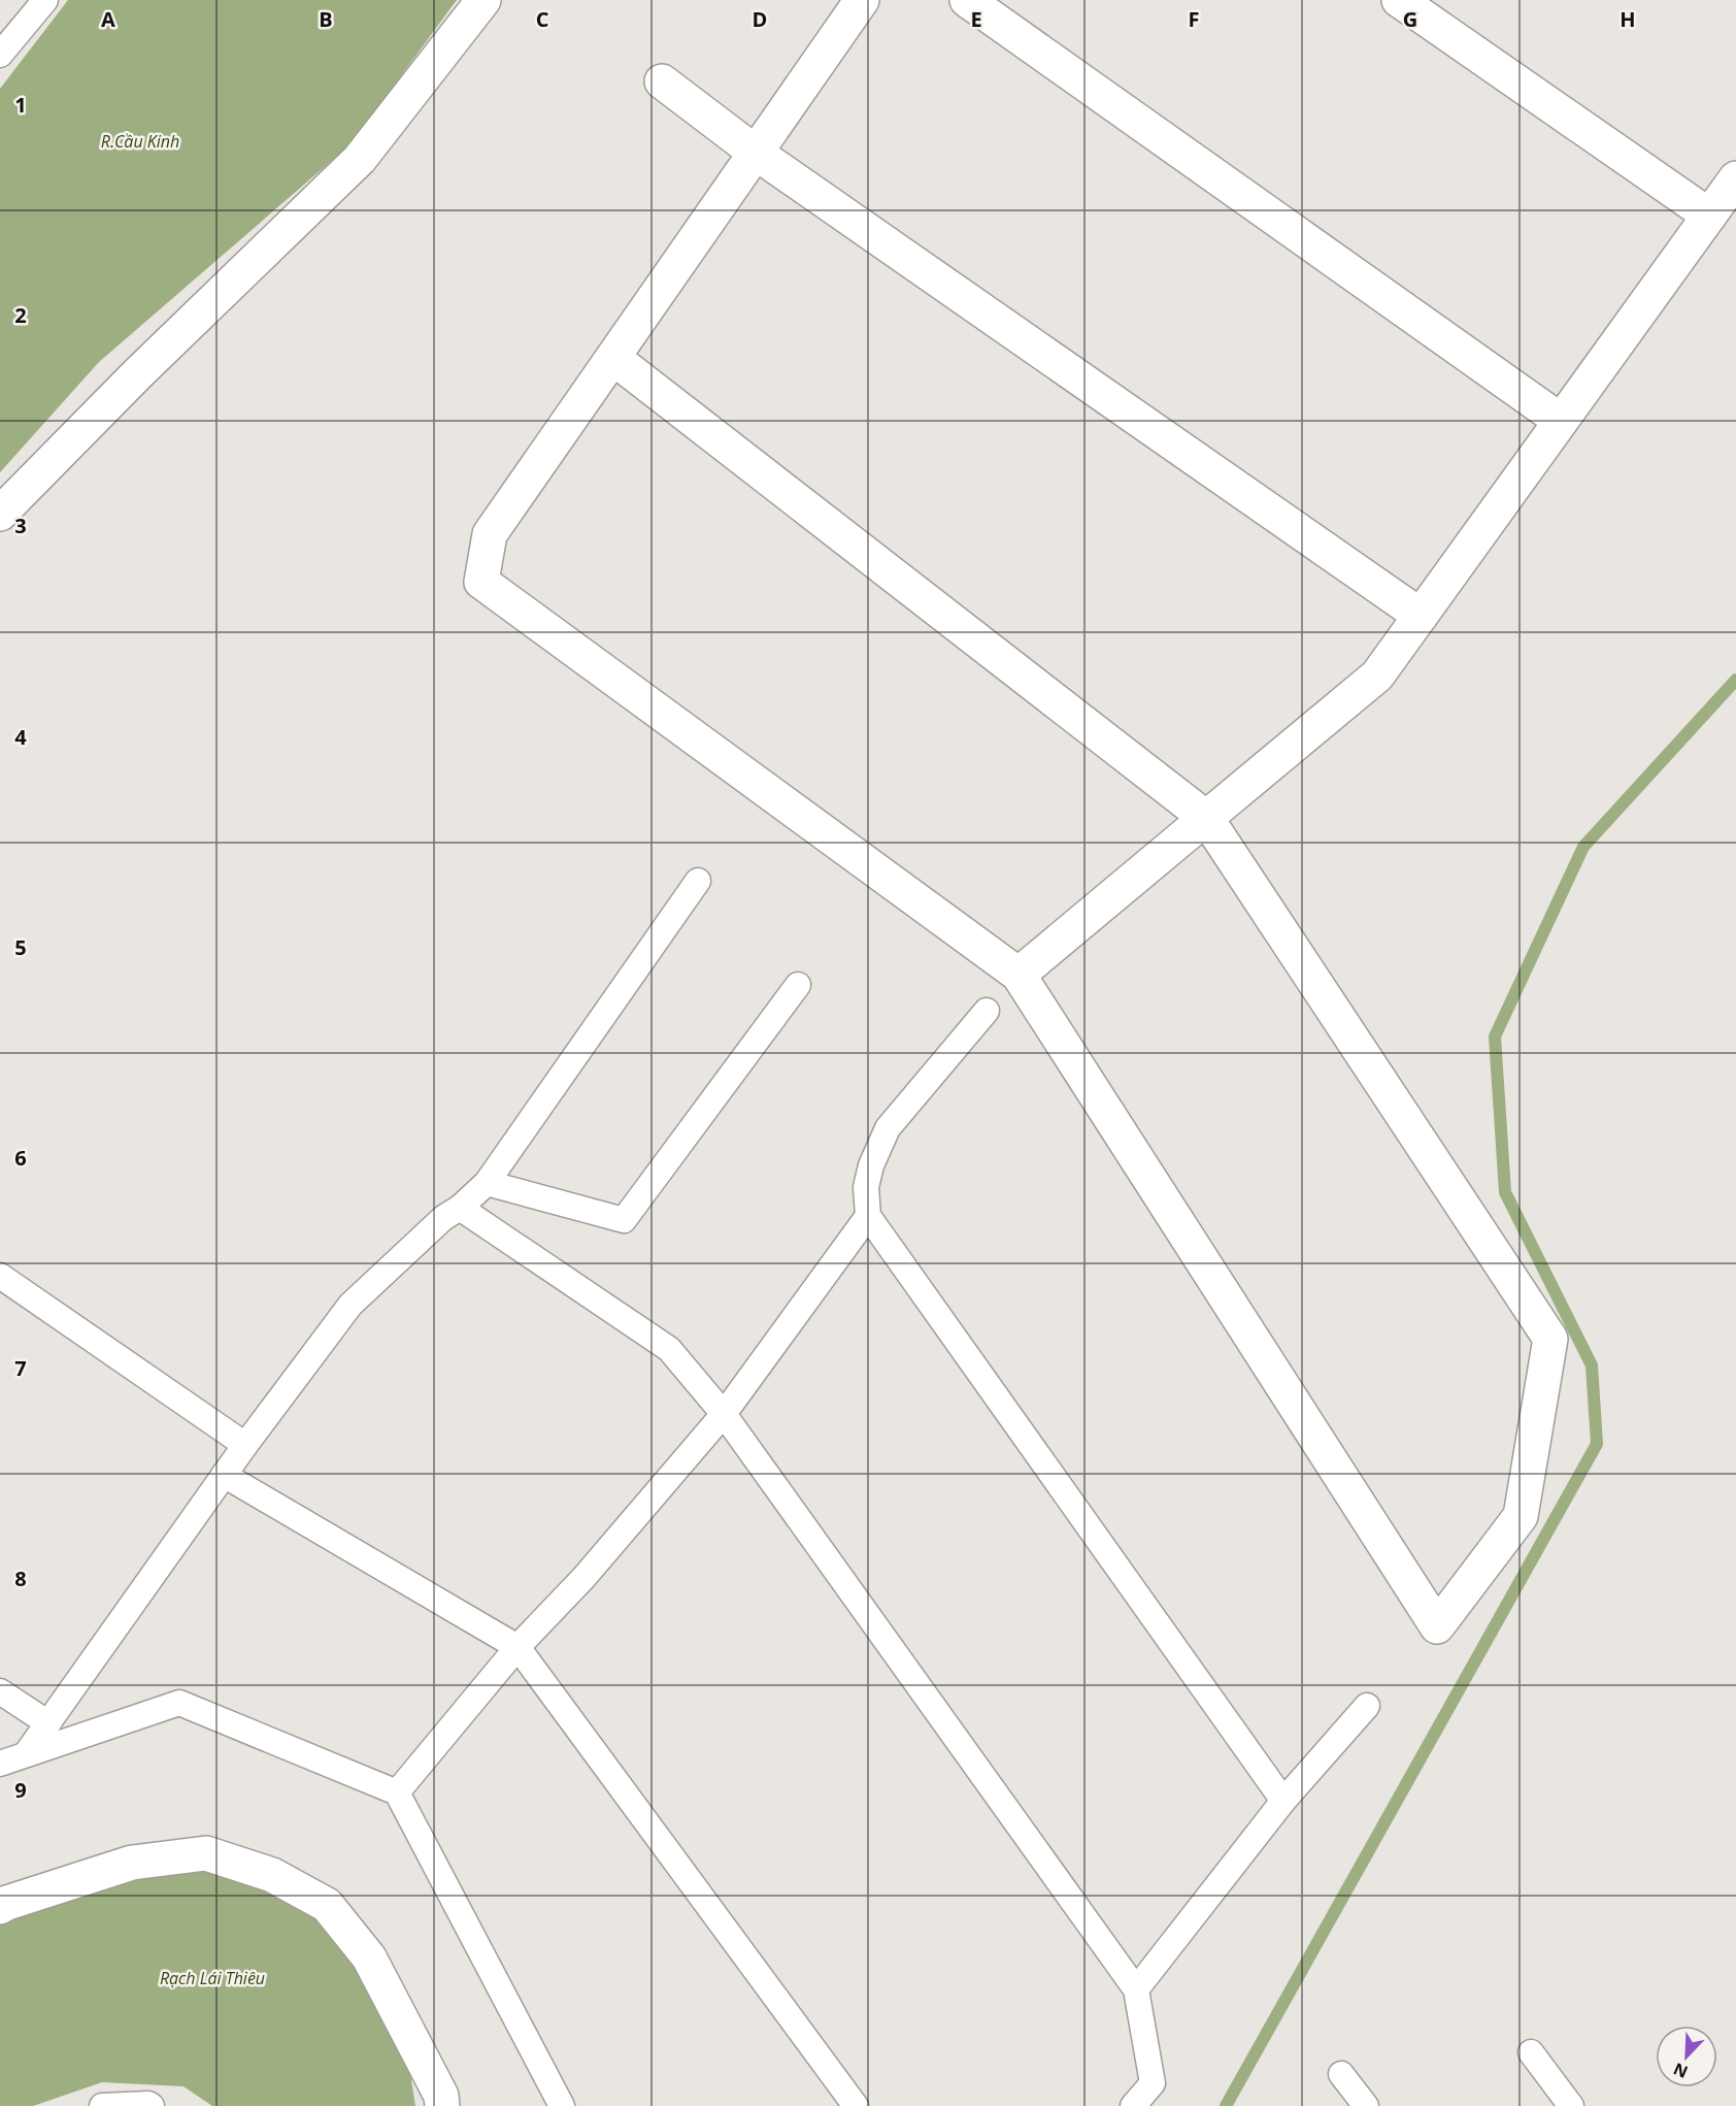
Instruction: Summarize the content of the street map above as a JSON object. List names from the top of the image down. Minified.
{"water":["R.Cầu Kinh","Rạch Lái Thiêu"],"north":"bottom left","grid":{"columns":["A","B","C","D","E","F","G","H"],"rows":["1","2","3","4","5","6","7","8","9"]}}
